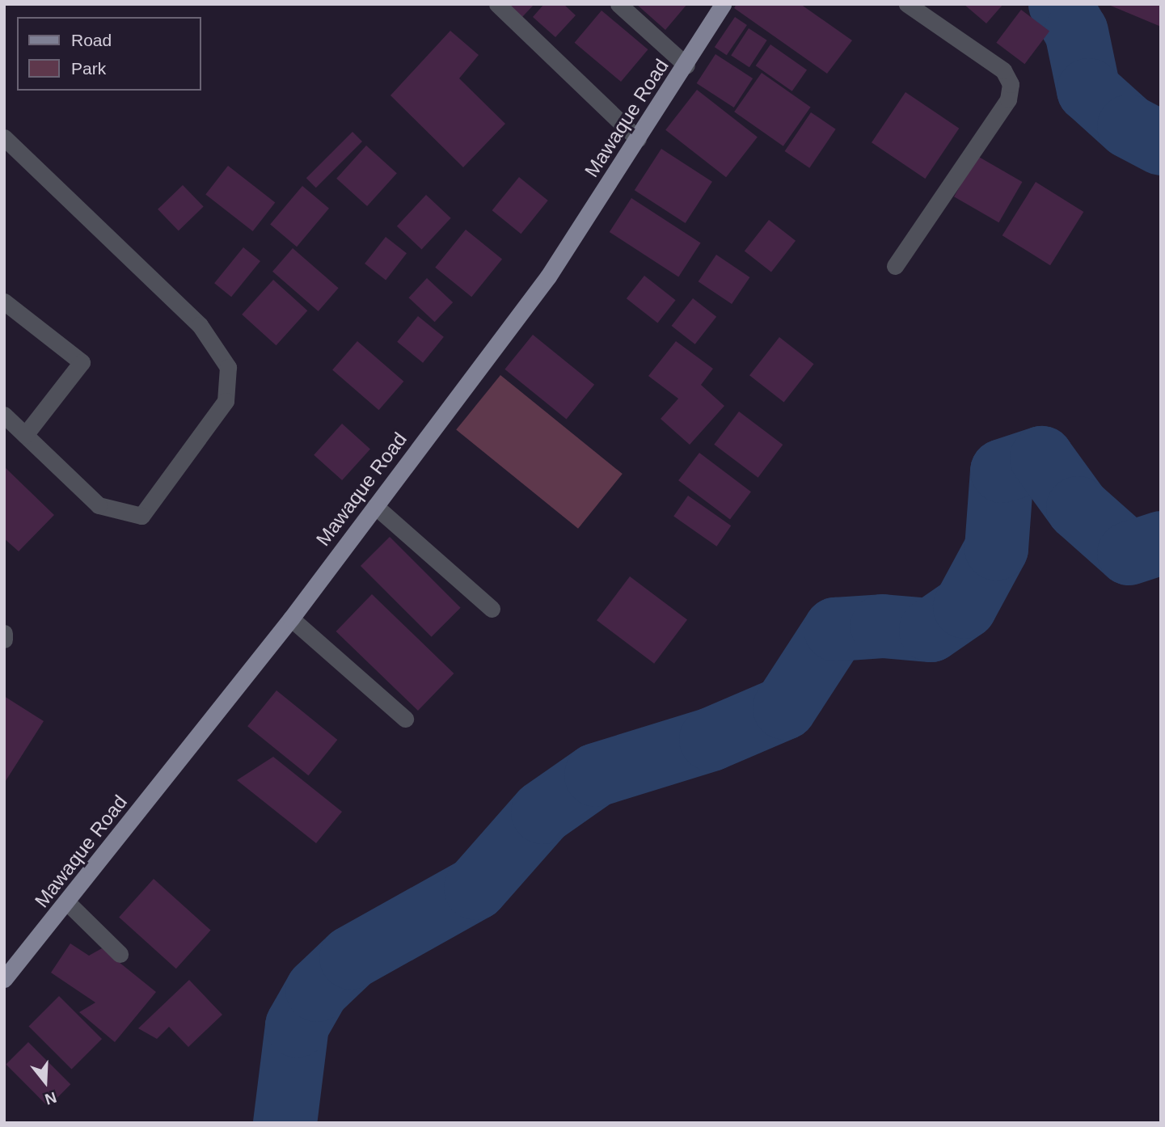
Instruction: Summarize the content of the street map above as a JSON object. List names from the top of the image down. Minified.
{"streets":{"main road":["Mawaque Road"]},"legend":["Road","Park"],"north":"bottom"}
